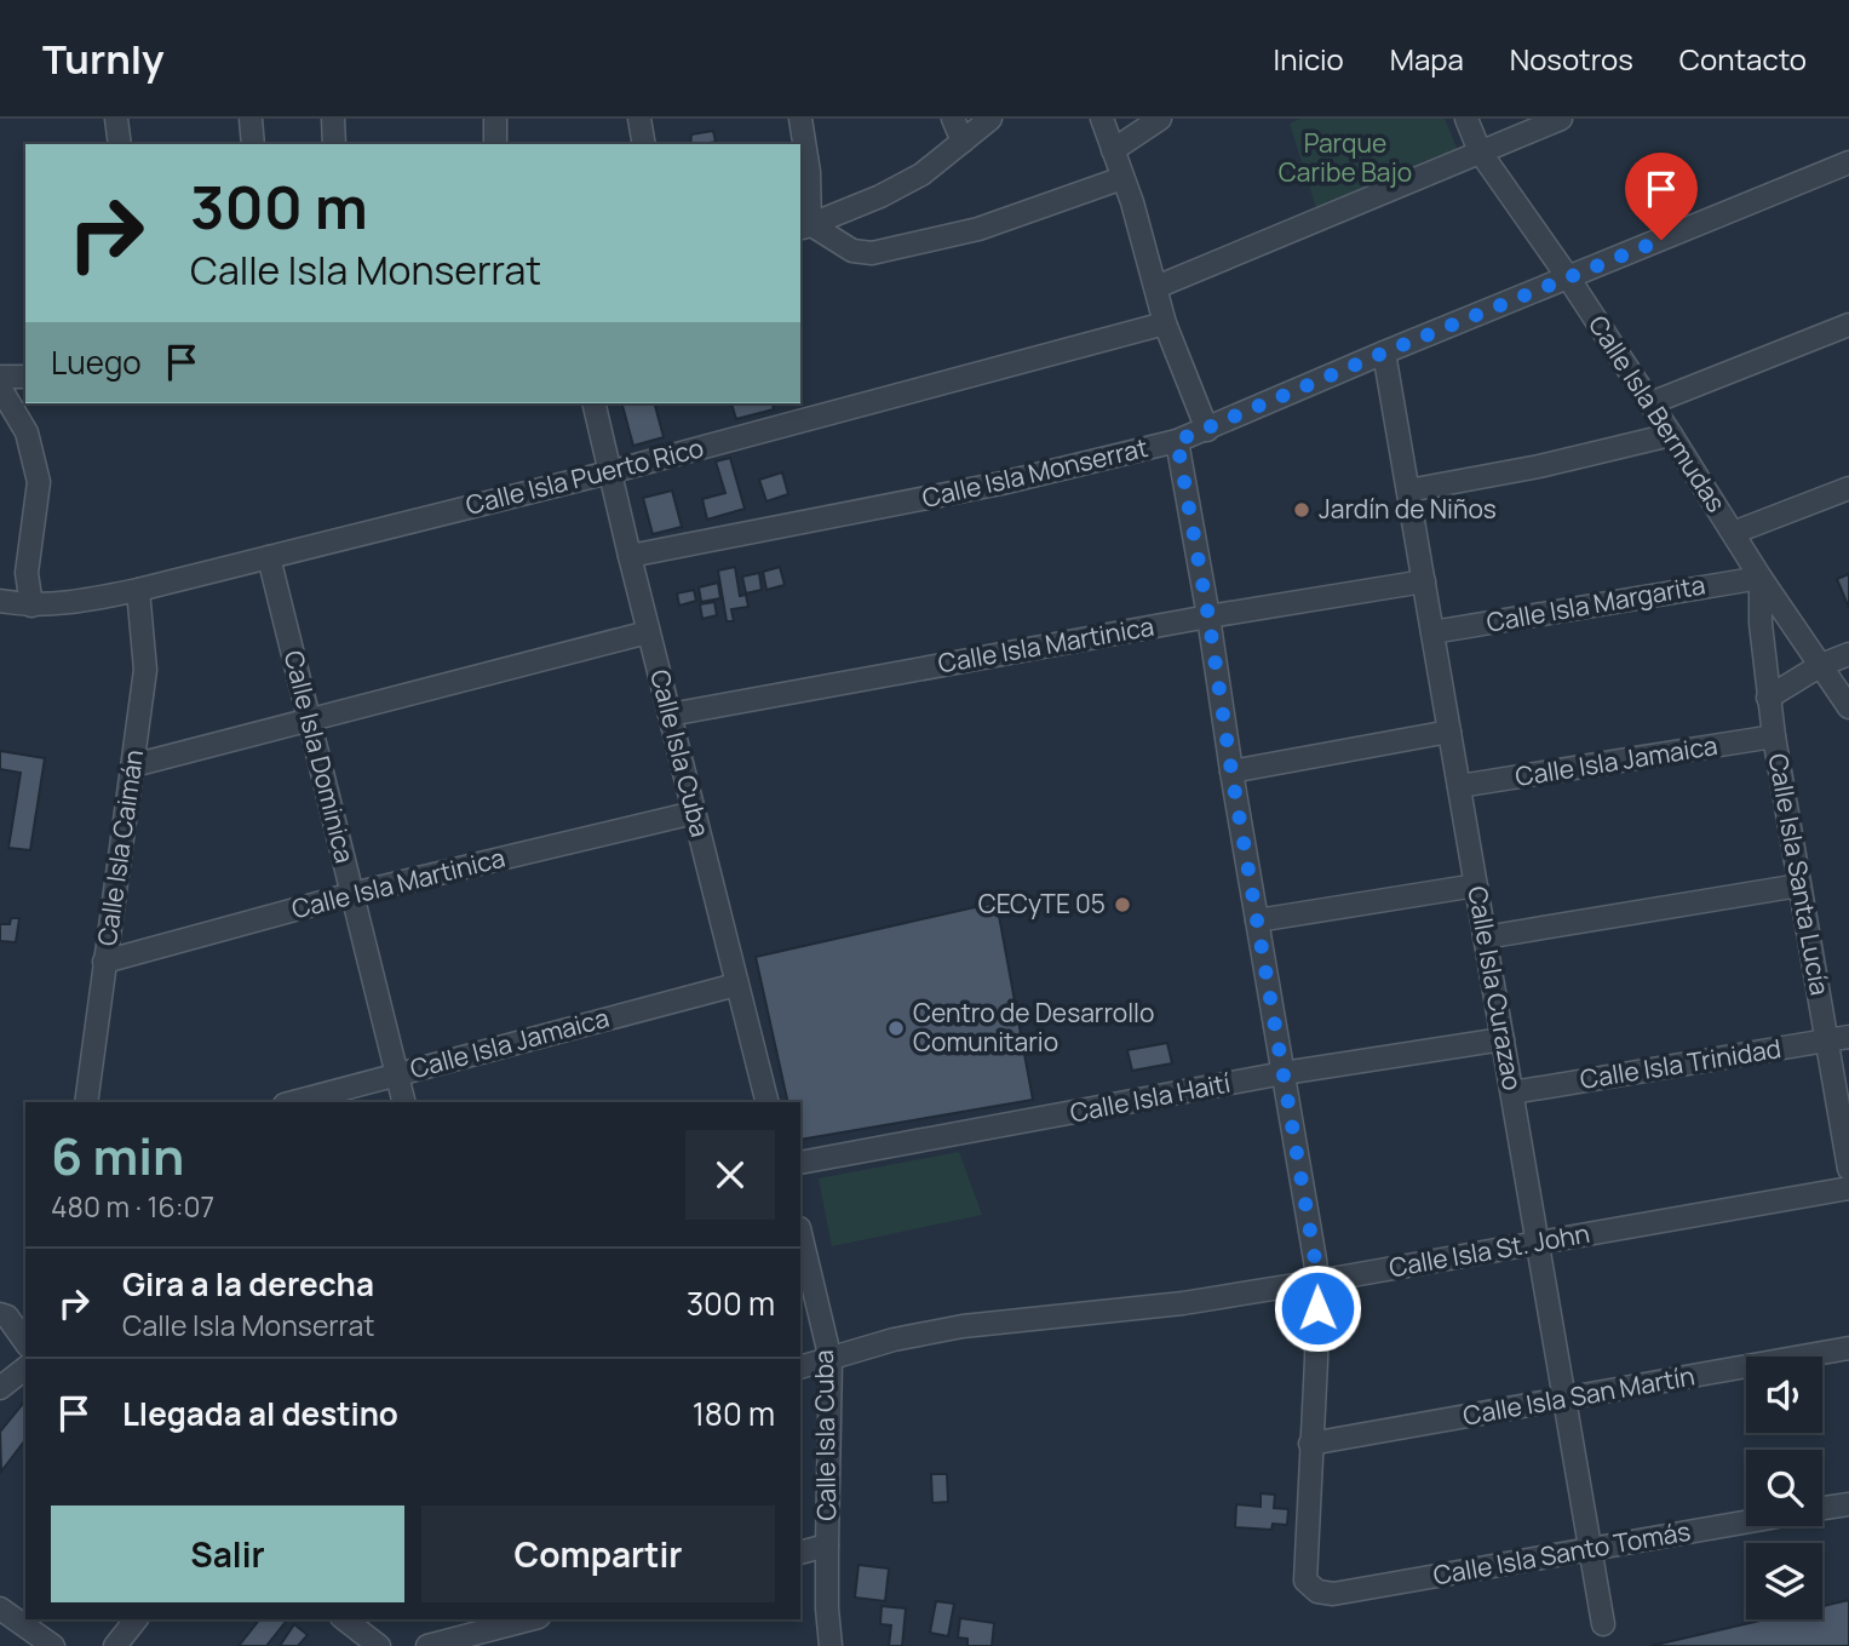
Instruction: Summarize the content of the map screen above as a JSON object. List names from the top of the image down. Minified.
{"streets":{"street":["Calle Isla Bermudas","Calle Isla Monserrat","Calle Isla Puerto Rico","Calle Isla Margarita","Calle Isla Martinica","Calle Isla Cuba","Calle Isla Dominica","Calle Isla Jamaica","Calle Isla Caimán","Calle Isla Santa Lucía","Calle Isla Curazao","Calle Isla Trinidad","Calle Isla Haití","Calle Isla St. John","Calle Isla San Martín","Calle Isla Santo Tomás"]},"crossings":[["Calle Isla Bermudas","Calle Isla Monserrat"],["Calle Isla Bermudas","Calle Isla Margarita"],["Calle Isla Bermudas","Calle Isla Santa Lucía"],["Calle Isla Monserrat","Calle Isla Cuba"],["Calle Isla Monserrat","Calle Isla Curazao"],["Calle Isla Puerto Rico","Calle Isla Cuba"],["Calle Isla Puerto Rico","Calle Isla Dominica"],["Calle Isla Puerto Rico","Calle Isla Caimán"],["Calle Isla Margarita","Calle Isla Santa Lucía"],["Calle Isla Margarita","Calle Isla Curazao"],["Calle Isla Martinica","Calle Isla Cuba"],["Calle Isla Martinica","Calle Isla Dominica"],["Calle Isla Martinica","Calle Isla Caimán"],["Calle Isla Martinica","Calle Isla Curazao"],["Calle Isla Cuba","Calle Isla Jamaica"],["Calle Isla Cuba","Calle Isla St. John"],["Calle Isla Dominica","Calle Isla Jamaica"],["Calle Isla Jamaica","Calle Isla Santa Lucía"],["Calle Isla Jamaica","Calle Isla Curazao"],["Calle Isla Santa Lucía","Calle Isla Trinidad"],["Calle Isla Curazao","Calle Isla Trinidad"],["Calle Isla Curazao","Calle Isla Haití"],["Calle Isla Curazao","Calle Isla St. John"],["Calle Isla Curazao","Calle Isla San Martín"],["Calle Isla Curazao","Calle Isla Santo Tomás"],["Calle Isla San Martín","Calle Isla Santo Tomás"]],"parks":["Parque Caribe Bajo"],"places":["Jardín de Niños","CECyTE 05","Centro de Desarrollo Comunitario"],"page":{"header":"Turnly","nav":["Inicio","Mapa","Nosotros","Contacto"],"turn":["300 m","Calle Isla Monserrat"],"then":"Luego","heading":["6 min","480 m · 16:07"],"list":[{"name":"Gira a la derecha","note":"Calle Isla Monserrat","value":"300 m"},{"name":"Llegada al destino","value":"180 m"}],"buttons":["Salir","Compartir"]}}
